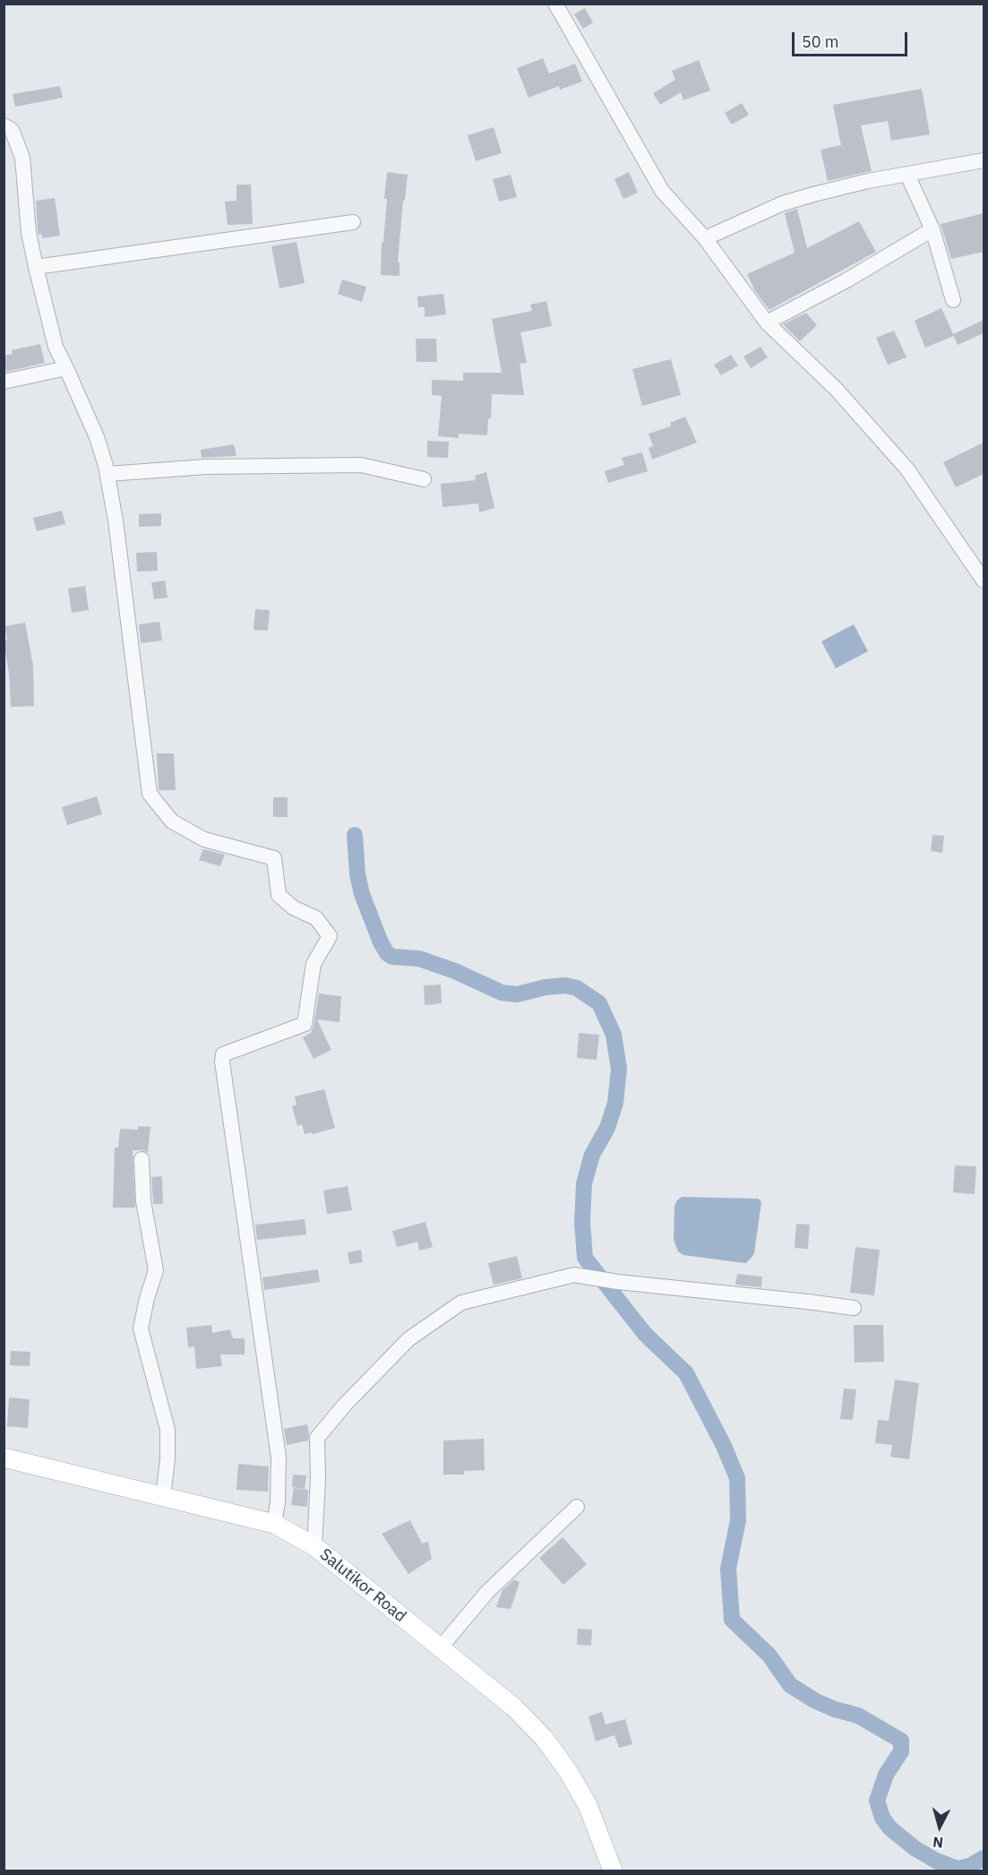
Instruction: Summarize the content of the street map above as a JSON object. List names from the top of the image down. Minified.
{"streets":{"main road":["Salutikor Road"]},"scale_bar":"50 m","north":"bottom"}
